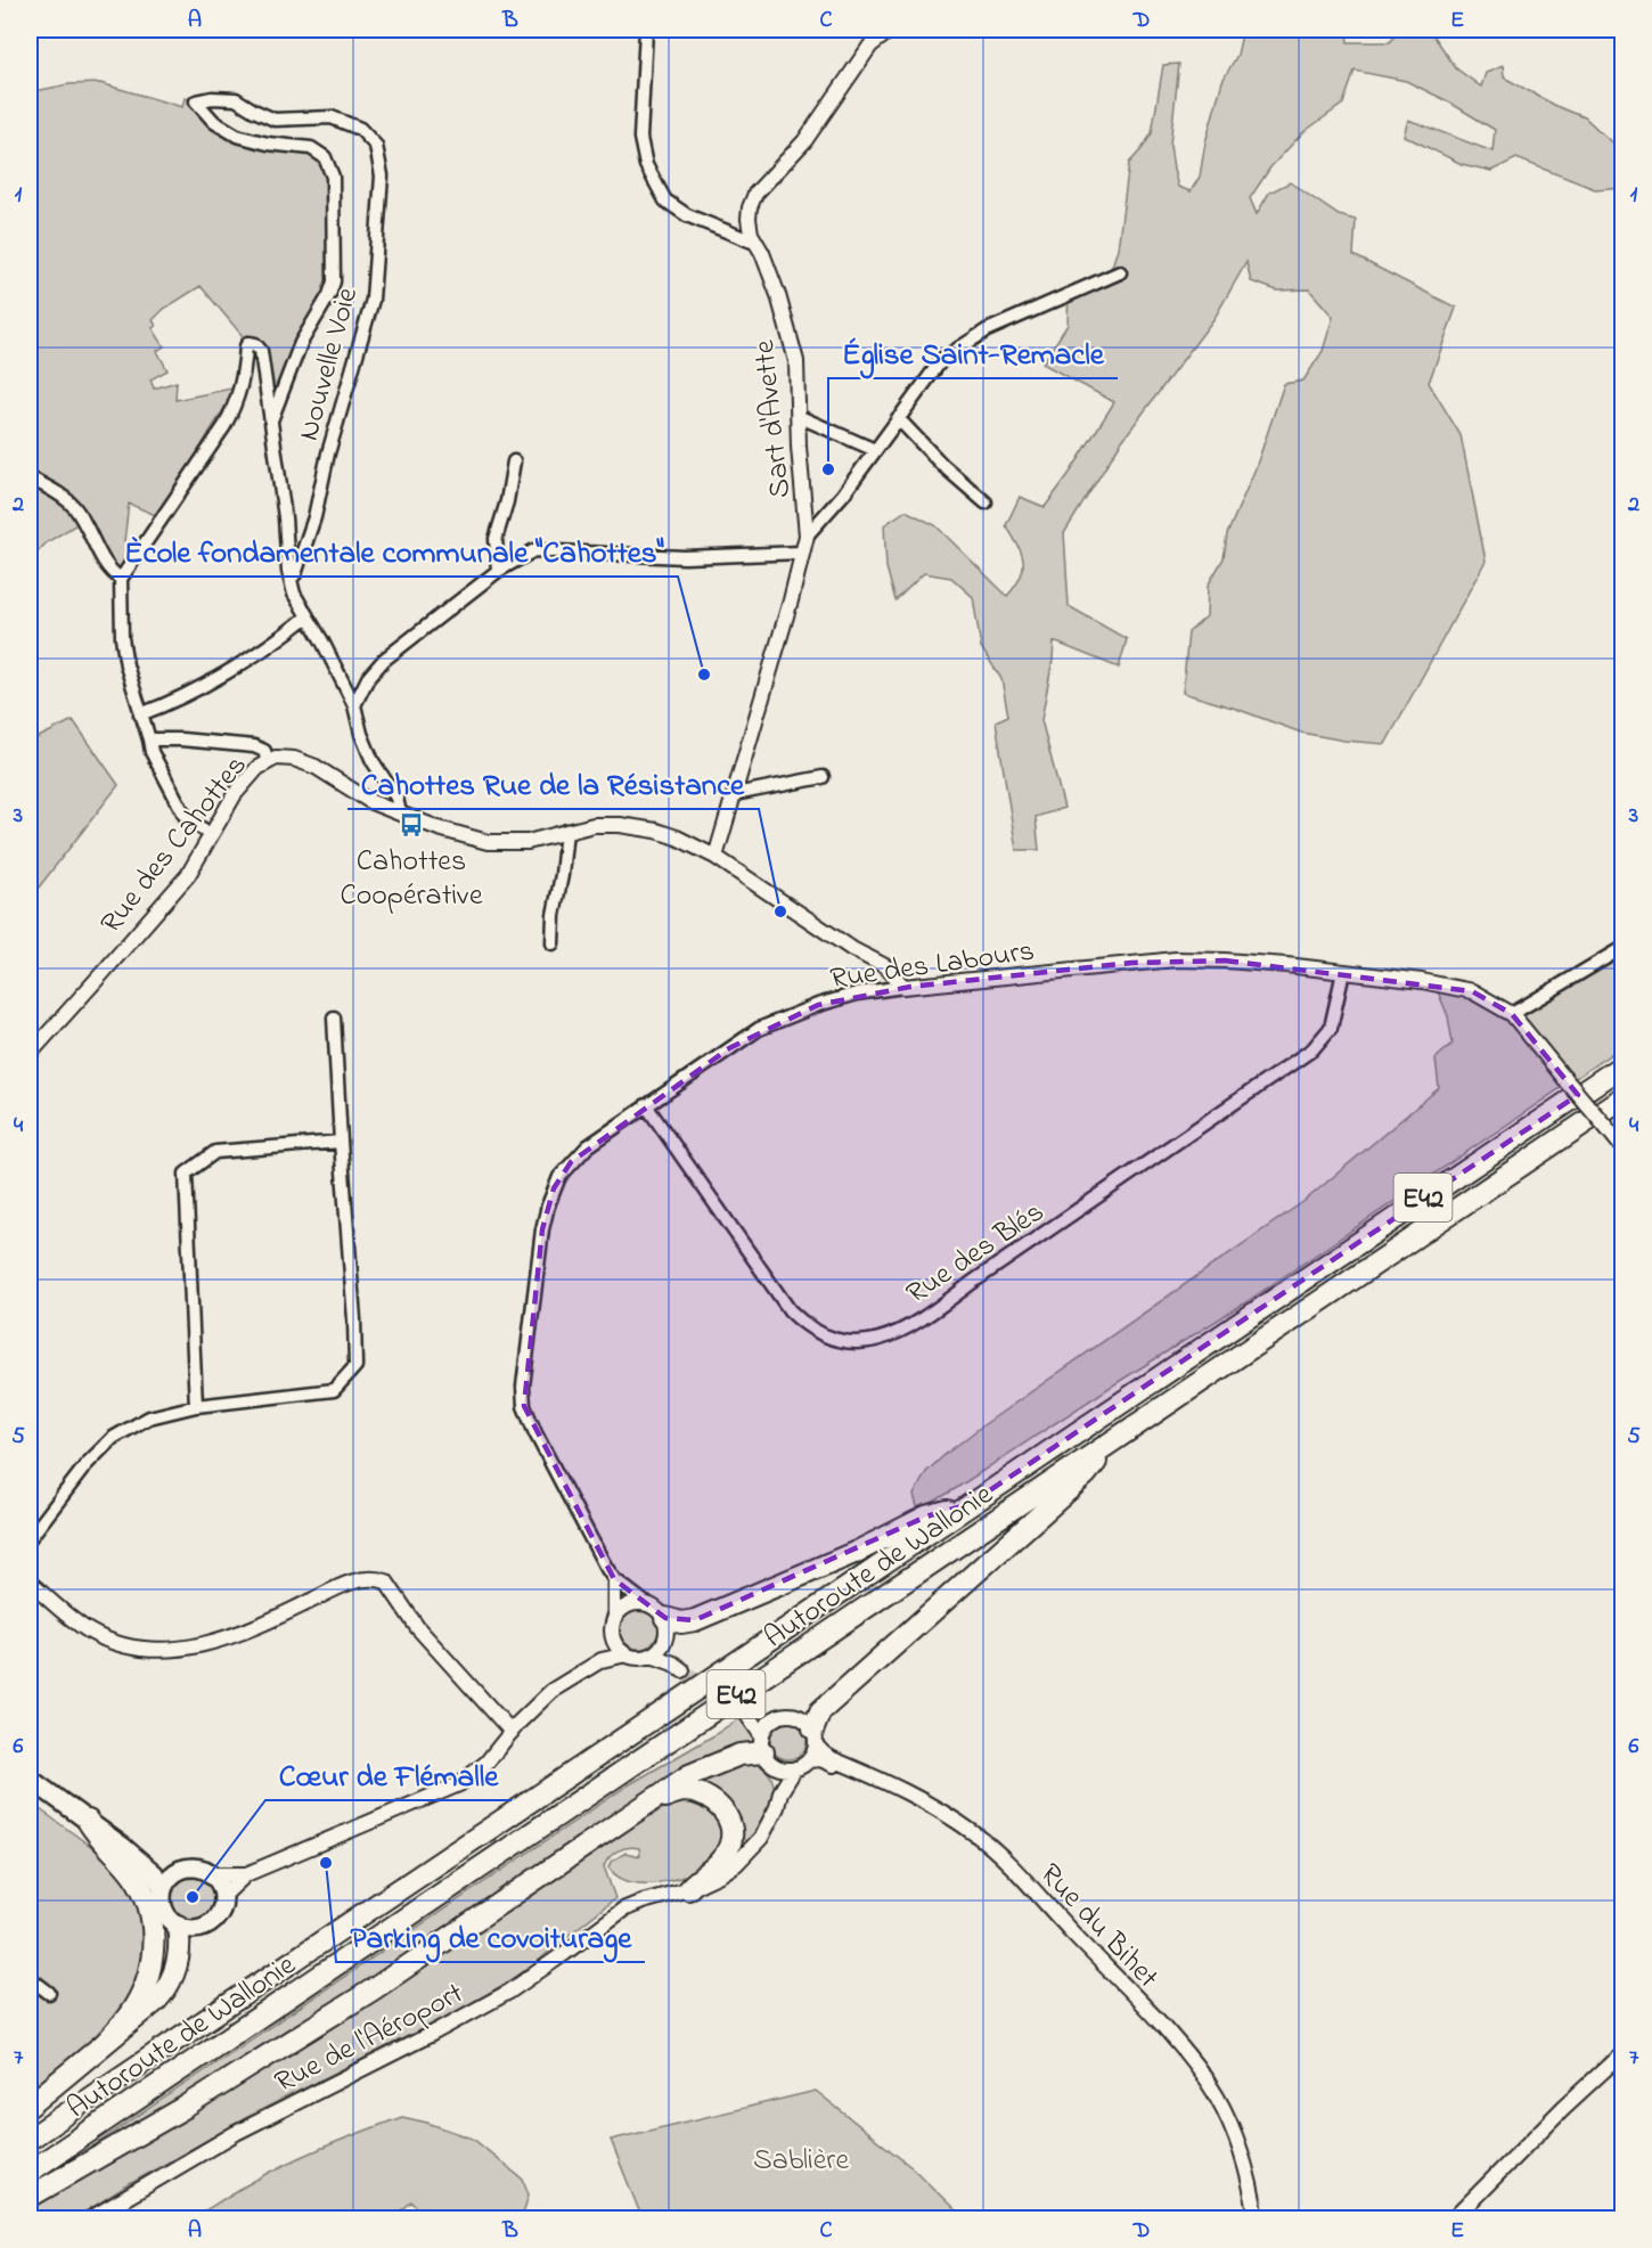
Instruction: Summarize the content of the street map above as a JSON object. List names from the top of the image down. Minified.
{"streets":{"highway":["E42","Autoroute de Wallonie"],"street":["Nouvelle Voie","Sart d'Avette","Rue des Cahottes","Rue des Labours","Rue des Blés","Rue du Bihet","Rue de l'Aéroport"]},"crossings":[["Rue des Cahottes","Rue des Labours"],["Rue des Labours","Rue des Blés"],["Rue du Bihet","Rue de l'Aéroport"]],"parks":["Sablière"],"places":{"other":["Église Saint-Remacle","Ècole fondamentale communale \"Cahottes\"","Cahottes Rue de la Résistance","Parking de covoiturage","Cœur de Flémalle"],"bus stop":["Cahottes Coopérative"]},"grid":{"columns":["A","B","C","D","E"],"rows":["1","2","3","4","5","6","7"]}}
